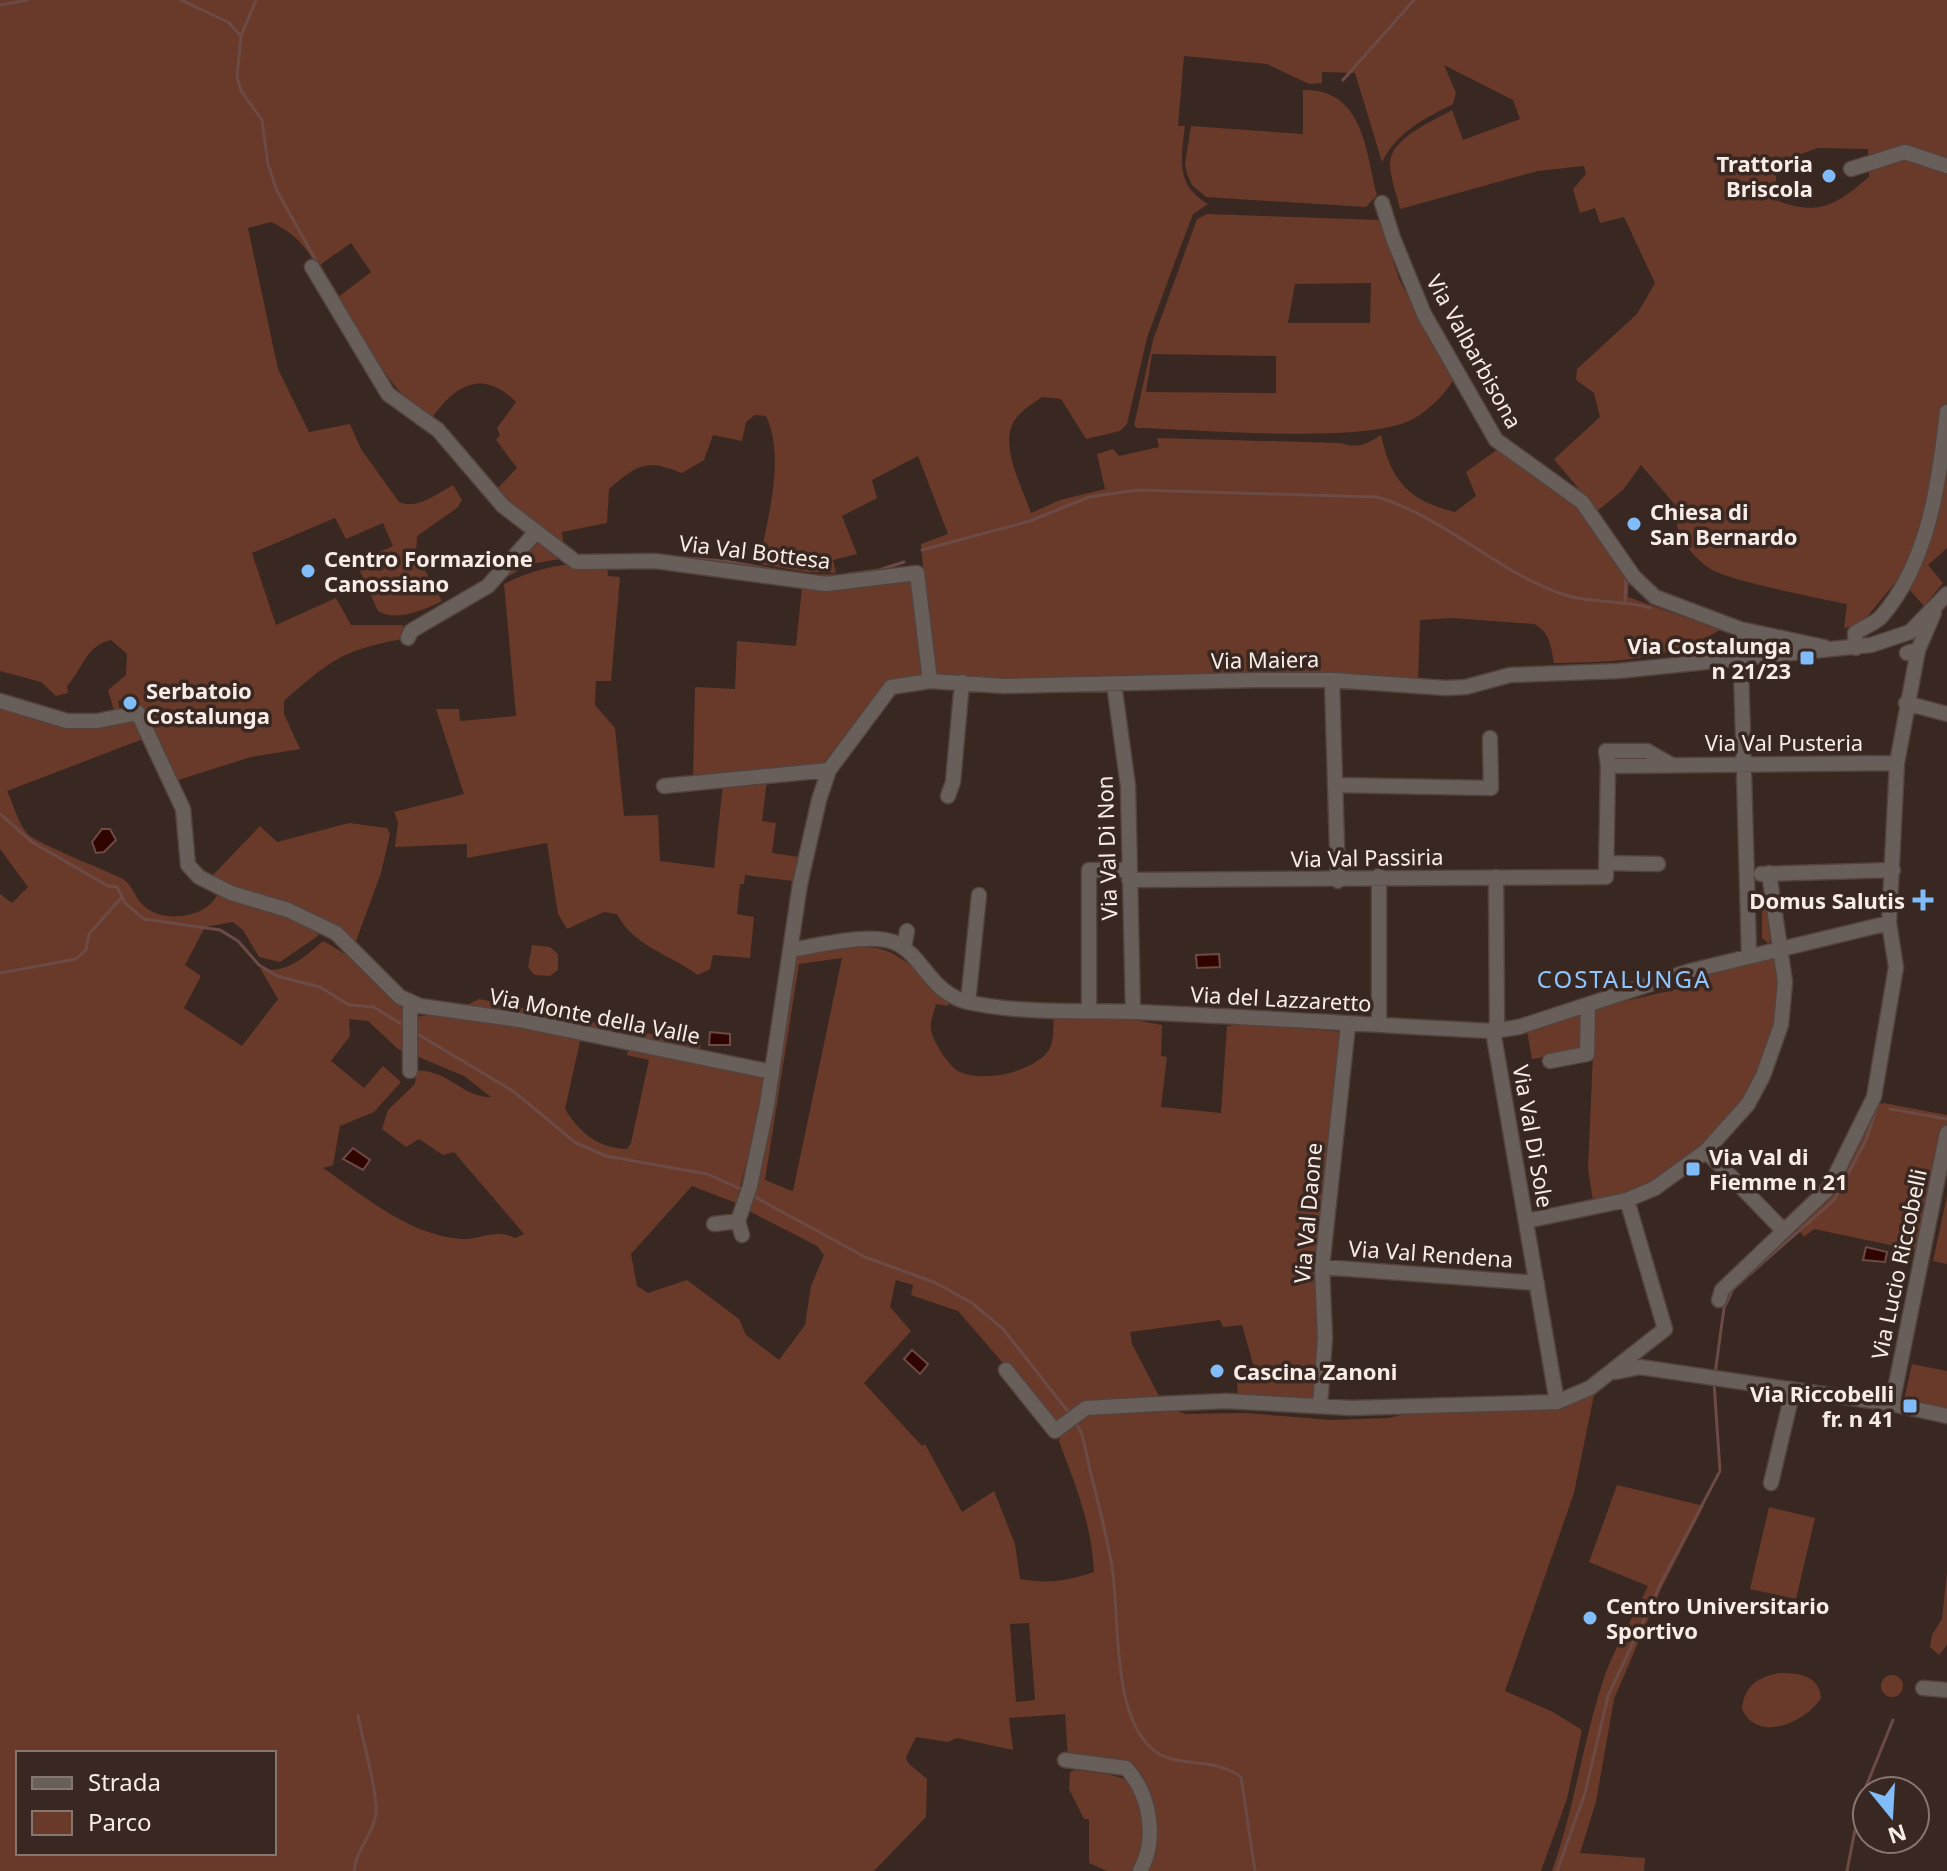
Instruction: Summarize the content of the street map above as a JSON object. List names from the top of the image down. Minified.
{"streets":{"street":["Via Valbarbisona","Via Val Bottesa","Via Maiera","Via Val Pusteria","Via Val Di Non","Via Val Passiria","Via del Lazzaretto","Via Monte della Valle","Via Val Di Sole","Via Val Daone","Via Val Rendena","Via Lucio Riccobelli"]},"crossings":[["Via Val Bottesa","Via Maiera"],["Via Maiera","Via Val Di Non"],["Via Val Pusteria","Via Val Passiria"],["Via Val Di Non","Via Val Passiria"],["Via Val Di Non","Via del Lazzaretto"],["Via Val Passiria","Via del Lazzaretto"],["Via Val Passiria","Via Val Di Sole"],["Via del Lazzaretto","Via Val Di Sole"],["Via del Lazzaretto","Via Val Daone"],["Via Val Di Sole","Via Val Rendena"],["Via Val Daone","Via Val Rendena"]],"districts":["COSTALUNGA"],"places":{"other":["Trattoria Briscola","Chiesa di San Bernardo","Centro Formazione Canossiano","Serbatoio Costalunga","Cascina Zanoni","Centro Universitario Sportivo"],"transit":["Via Costalunga n 21/23","Via Val di Fiemme n 21","Via Riccobelli fr. n 41"],"health":["Domus Salutis"]},"legend":["Strada","Parco"],"north":"bottom"}
